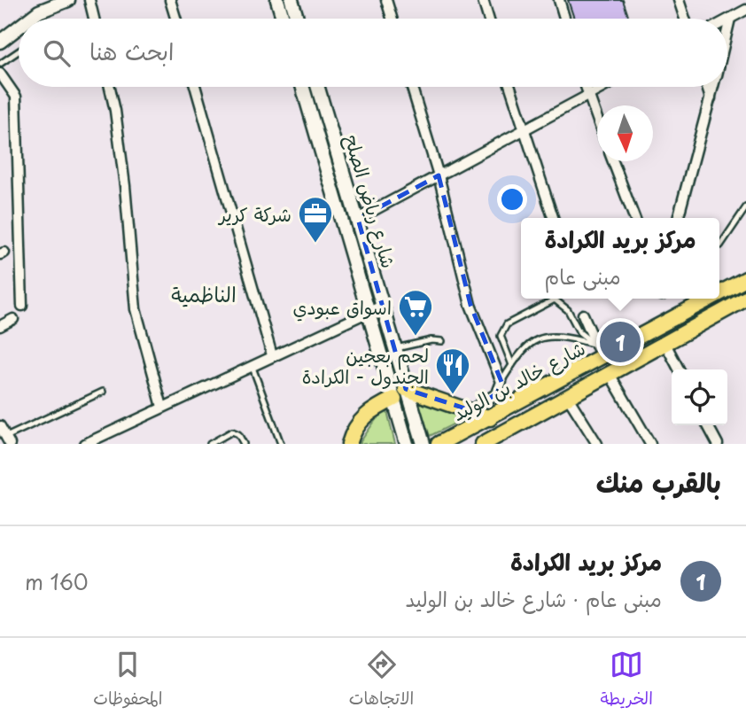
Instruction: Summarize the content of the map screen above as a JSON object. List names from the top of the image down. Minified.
{"streets":{"main road":["شارع خالد بن الوليد"],"street":["شارع رياض الصلح"]},"districts":["الناظمية"],"places":{"office":["شركة كرير"],"supermarket":["اسواق عبودي"],"restaurant":["لحم بعجين الجندول - الكرادة"]},"north":"bottom","page":{"search":"ابحث هنا","popup":["مركز بريد الكرادة","مبنى عام"],"pins":"1","heading":"بالقرب منك","list":[{"mark":"1","name":"مركز بريد الكرادة","note":"مبنى عام · شارع خالد بن الوليد","value":"160 m"}],"nav":["الخريطة","الاتجاهات","المحفوظات"]}}
